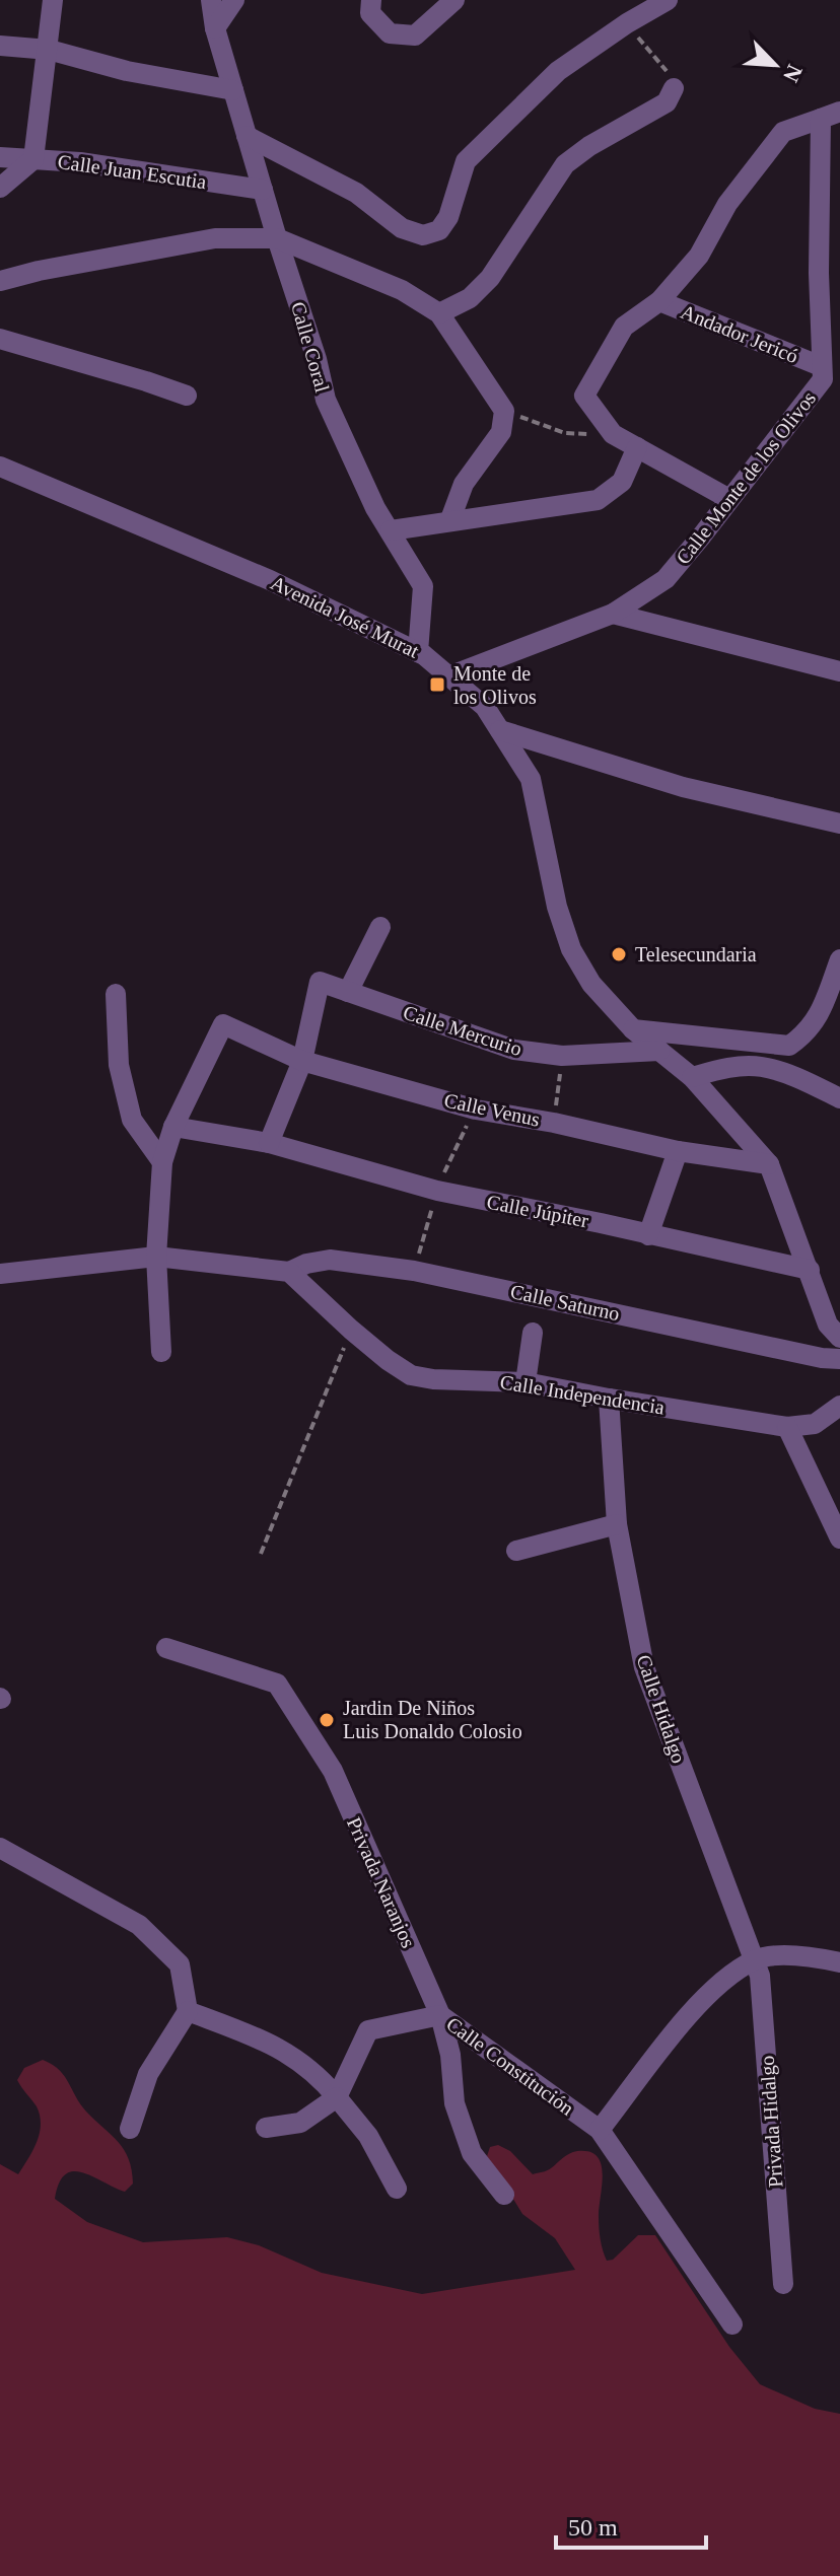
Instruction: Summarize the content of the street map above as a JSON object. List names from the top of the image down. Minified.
{"streets":{"street":["Calle Juan Escutia","Andador Jericó","Calle Coral","Calle Monte de los Olivos","Avenida José Murat","Calle Mercurio","Calle Venus","Calle Júpiter","Calle Saturno","Calle Independencia","Calle Hidalgo","Privada Naranjos","Calle Constitución","Privada Hidalgo"]},"crossings":[["Calle Juan Escutia","Calle Coral"],["Andador Jericó","Calle Monte de los Olivos"],["Calle Coral","Avenida José Murat"],["Calle Monte de los Olivos","Avenida José Murat"],["Avenida José Murat","Calle Mercurio"],["Avenida José Murat","Calle Venus"],["Avenida José Murat","Calle Júpiter"],["Calle Mercurio","Calle Venus"],["Calle Venus","Calle Júpiter"],["Calle Saturno","Calle Independencia"],["Calle Independencia","Calle Hidalgo"],["Calle Hidalgo","Privada Hidalgo"],["Privada Naranjos","Calle Constitución"]],"places":{"transit":["Monte de los Olivos"],"other":["Telesecundaria","Jardin De Niños Luis Donaldo Colosio"]},"scale_bar":"50 m","north":"bottom right"}
